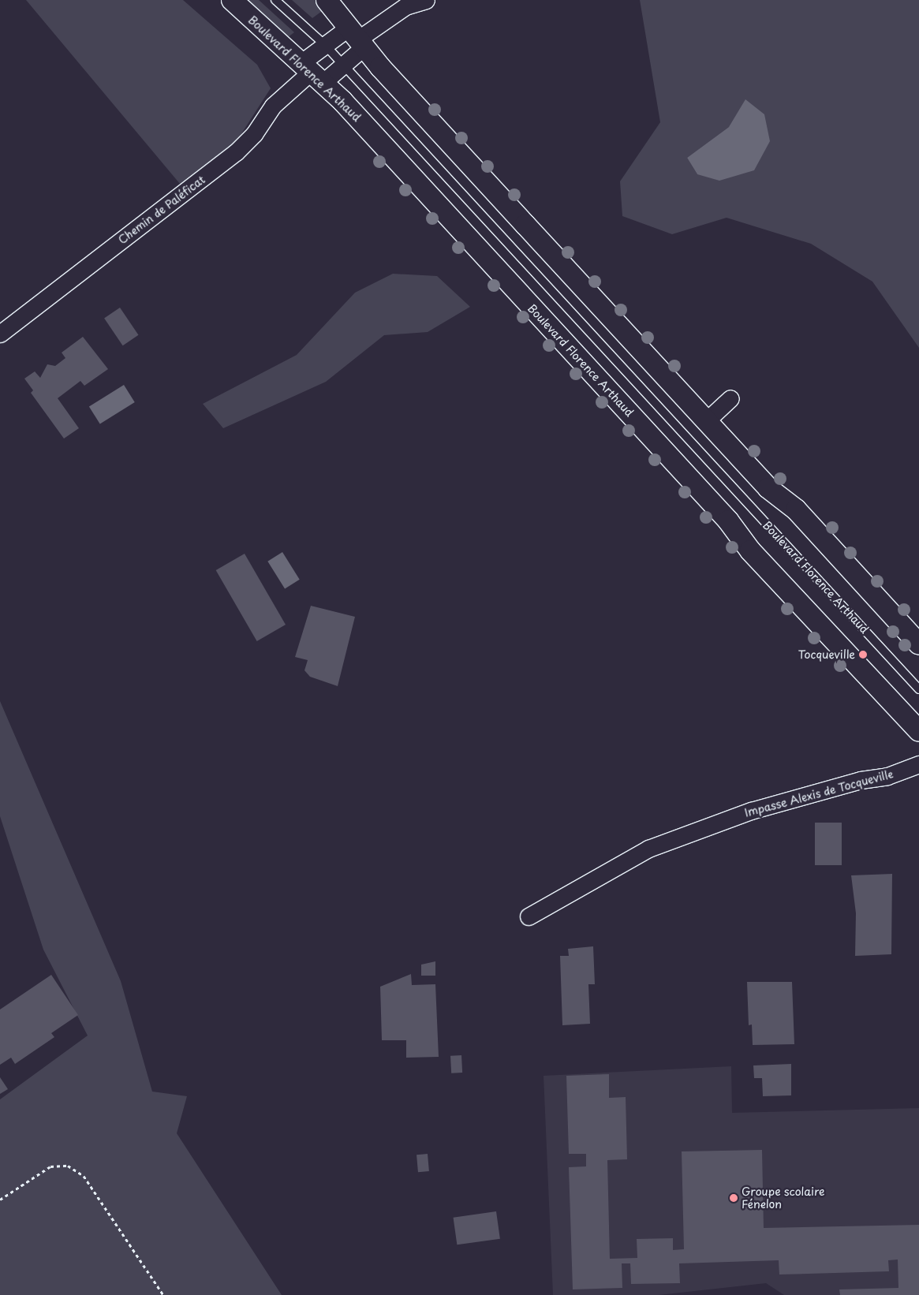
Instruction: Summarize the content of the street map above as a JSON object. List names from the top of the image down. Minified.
{"streets":{"street":["Boulevard Florence Arthaud","Chemin de Paléficat","Impasse Alexis de Tocqueville"]},"crossings":[["Boulevard Florence Arthaud","Chemin de Paléficat"]],"places":["Tocqueville","Groupe scolaire Fénelon"]}
